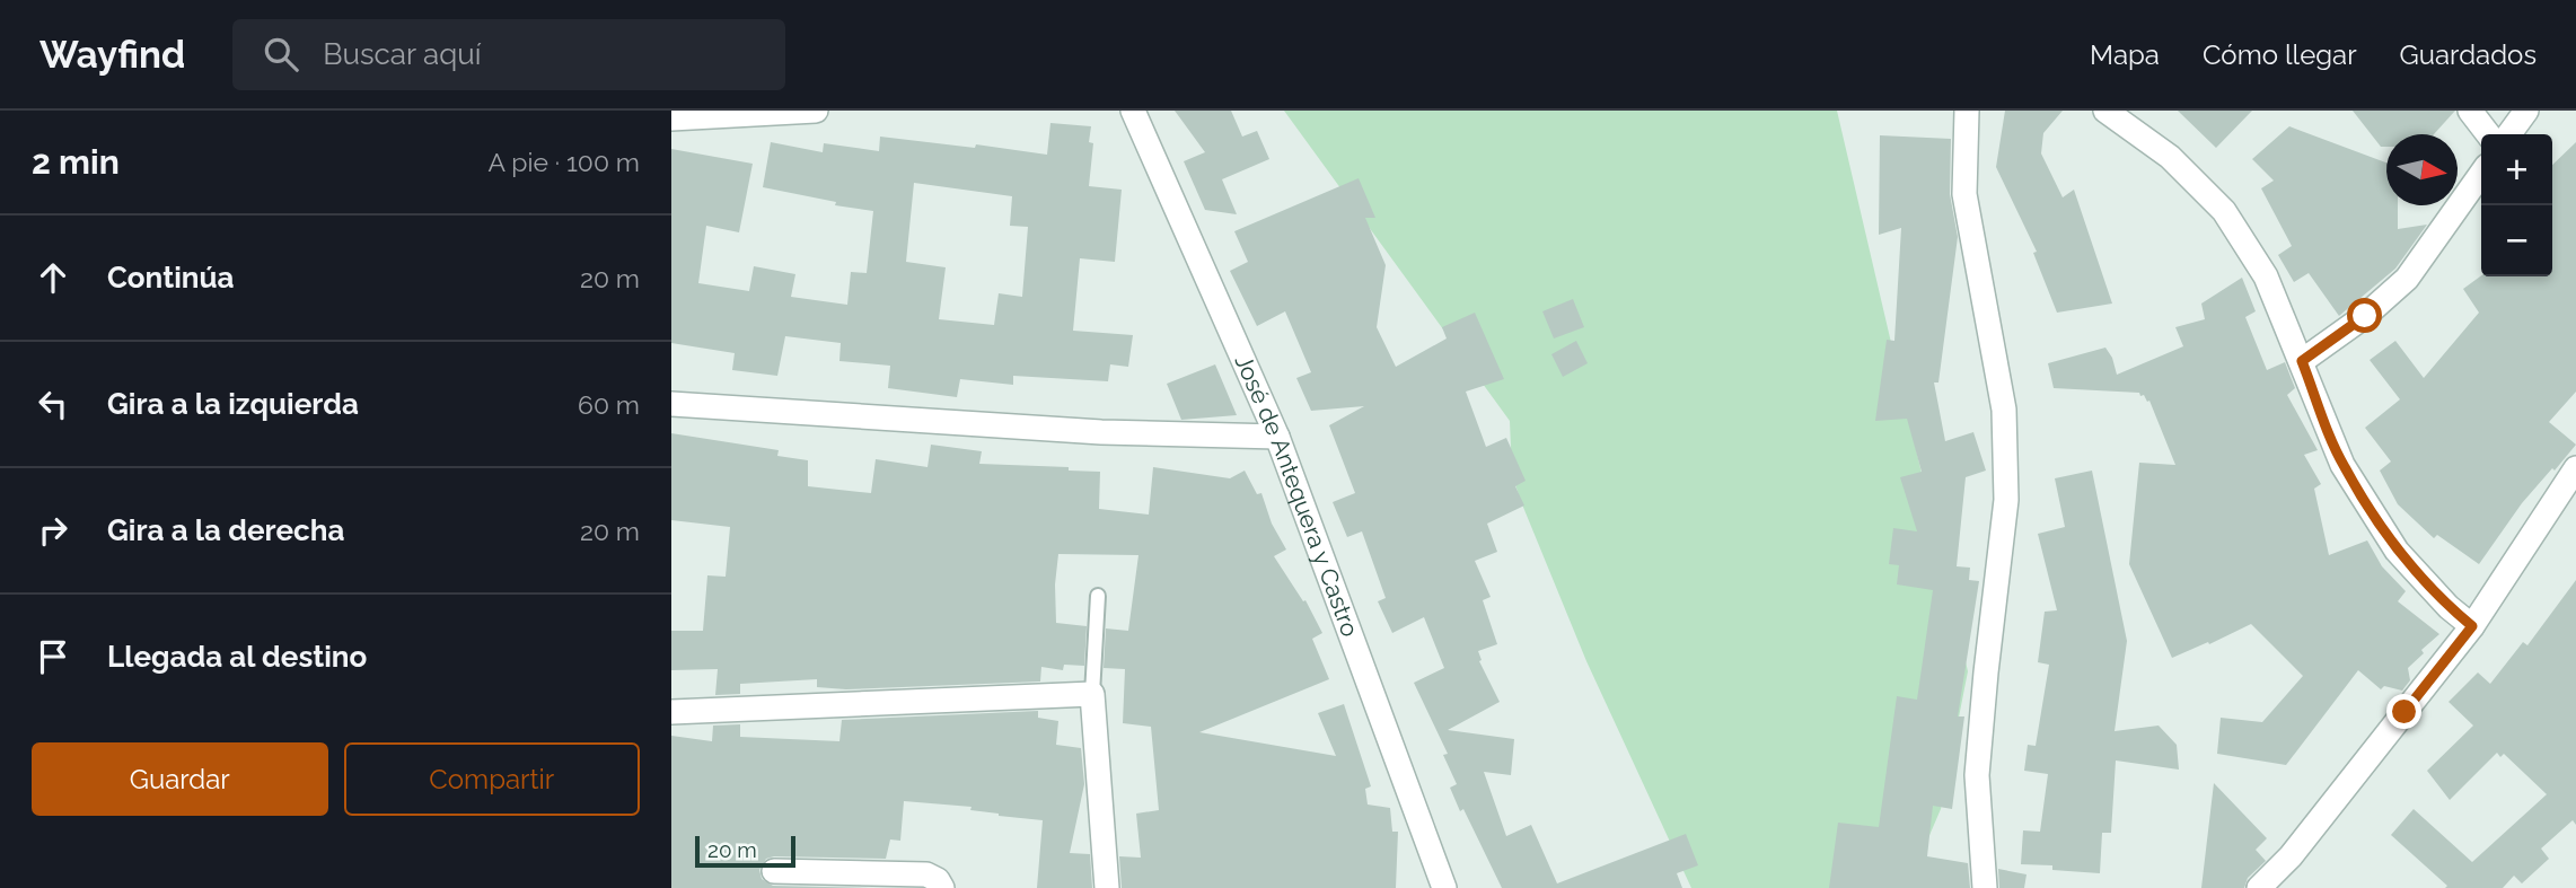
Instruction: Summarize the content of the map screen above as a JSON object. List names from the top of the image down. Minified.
{"streets":{"street":["José de Antequera y Castro"]},"scale_bar":"20 m","north":"right","page":{"header":"Wayfind","search":"Buscar aquí","nav":["Mapa","Cómo llegar","Guardados"],"heading":["2 min","A pie · 100 m"],"map_buttons":["+","−"],"list":[["Continúa","20 m"],["Gira a la izquierda","60 m"],["Gira a la derecha","20 m"],"Llegada al destino"],"buttons":["Guardar","Compartir"],"scale":"20 m"}}
